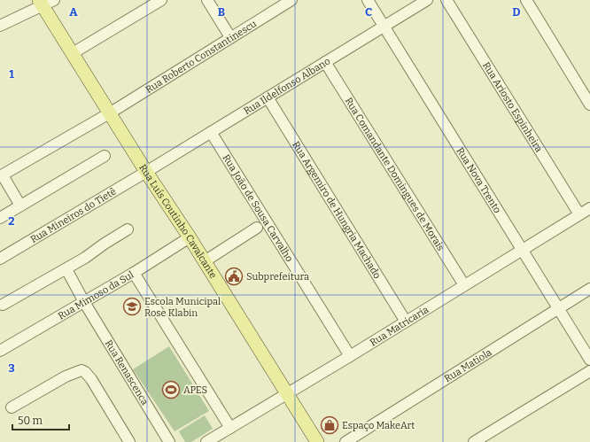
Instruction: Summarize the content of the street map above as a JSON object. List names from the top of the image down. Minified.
{"streets":{"main road":["Rua Luís Coutinho Cavalcante"],"street":["Rua Roberto Constantinescu","Rua Ildelfonso Albano","Rua Ariosto Espinheira","Rua Comandante Domingues de Morais","Rua Nova Trento","Rua João de Sousa Carvalho","Rua Argemiro de Hungria Machado","Rua Mineiros do Tietê","Rua Mimoso da Sul","Rua Matricaria","Rua Matiola","Rua Renascenca"]},"crossings":[["Rua Roberto Constantinescu","Rua Luís Coutinho Cavalcante"],["Rua Ildelfonso Albano","Rua Comandante Domingues de Morais"],["Rua Ildelfonso Albano","Rua Nova Trento"],["Rua Ildelfonso Albano","Rua João de Sousa Carvalho"],["Rua Ildelfonso Albano","Rua Argemiro de Hungria Machado"],["Rua Ildelfonso Albano","Rua Mineiros do Tietê"],["Rua Ildelfonso Albano","Rua Luís Coutinho Cavalcante"],["Rua Ariosto Espinheira","Rua Matricaria"],["Rua Comandante Domingues de Morais","Rua Matricaria"],["Rua Nova Trento","Rua Matricaria"],["Rua Nova Trento","Rua Matiola"],["Rua João de Sousa Carvalho","Rua Matricaria"],["Rua Argemiro de Hungria Machado","Rua Matricaria"],["Rua Mineiros do Tietê","Rua Luís Coutinho Cavalcante"],["Rua Luís Coutinho Cavalcante","Rua Mimoso da Sul"],["Rua Luís Coutinho Cavalcante","Rua Matricaria"],["Rua Mimoso da Sul","Rua Renascenca"]],"places":{"public building":["Subprefeitura"],"school or university":["Escola Municipal Rose Klabin"],"sports":["APES"],"shop":["Espaço MakeArt"]},"scale_bar":"50 m","grid":{"columns":["A","B","C","D"],"rows":["1","2","3"]}}
